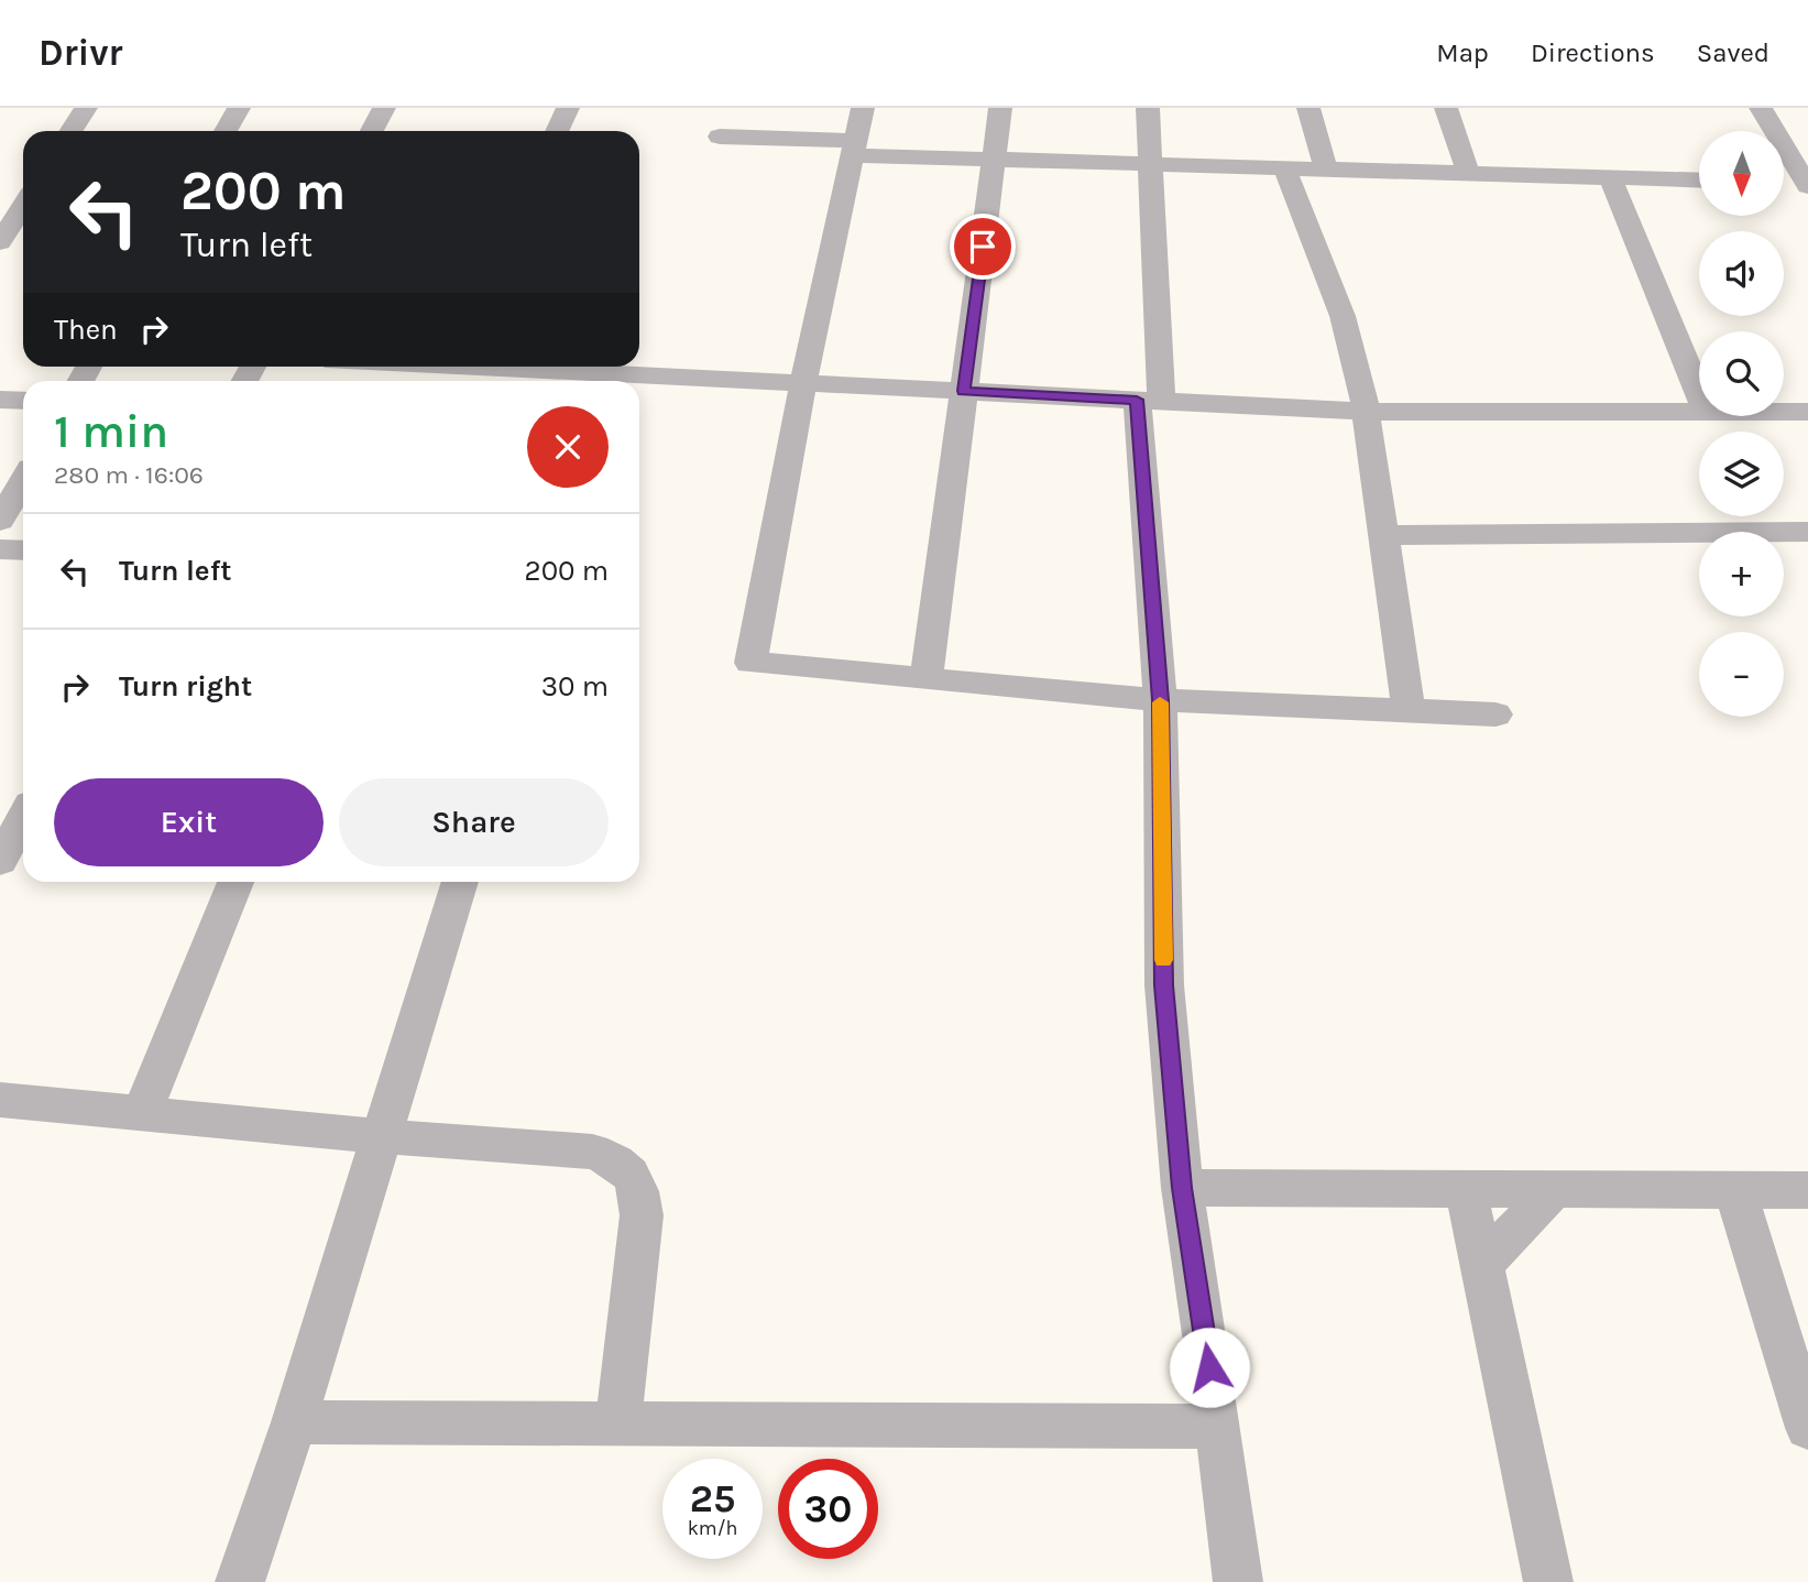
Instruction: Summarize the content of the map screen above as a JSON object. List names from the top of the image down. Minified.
{"north":"bottom","page":{"header":"Drivr","nav":["Map","Directions","Saved"],"map_buttons":["+","−"],"turn":["200 m","Turn left"],"then":"Then","heading":["1 min","280 m · 16:06"],"list":[{"name":"Turn left","value":"200 m"},{"name":"Turn right","value":"30 m"}],"buttons":["Exit","Share"],"speed":"25 km/h","limit":"30"}}
